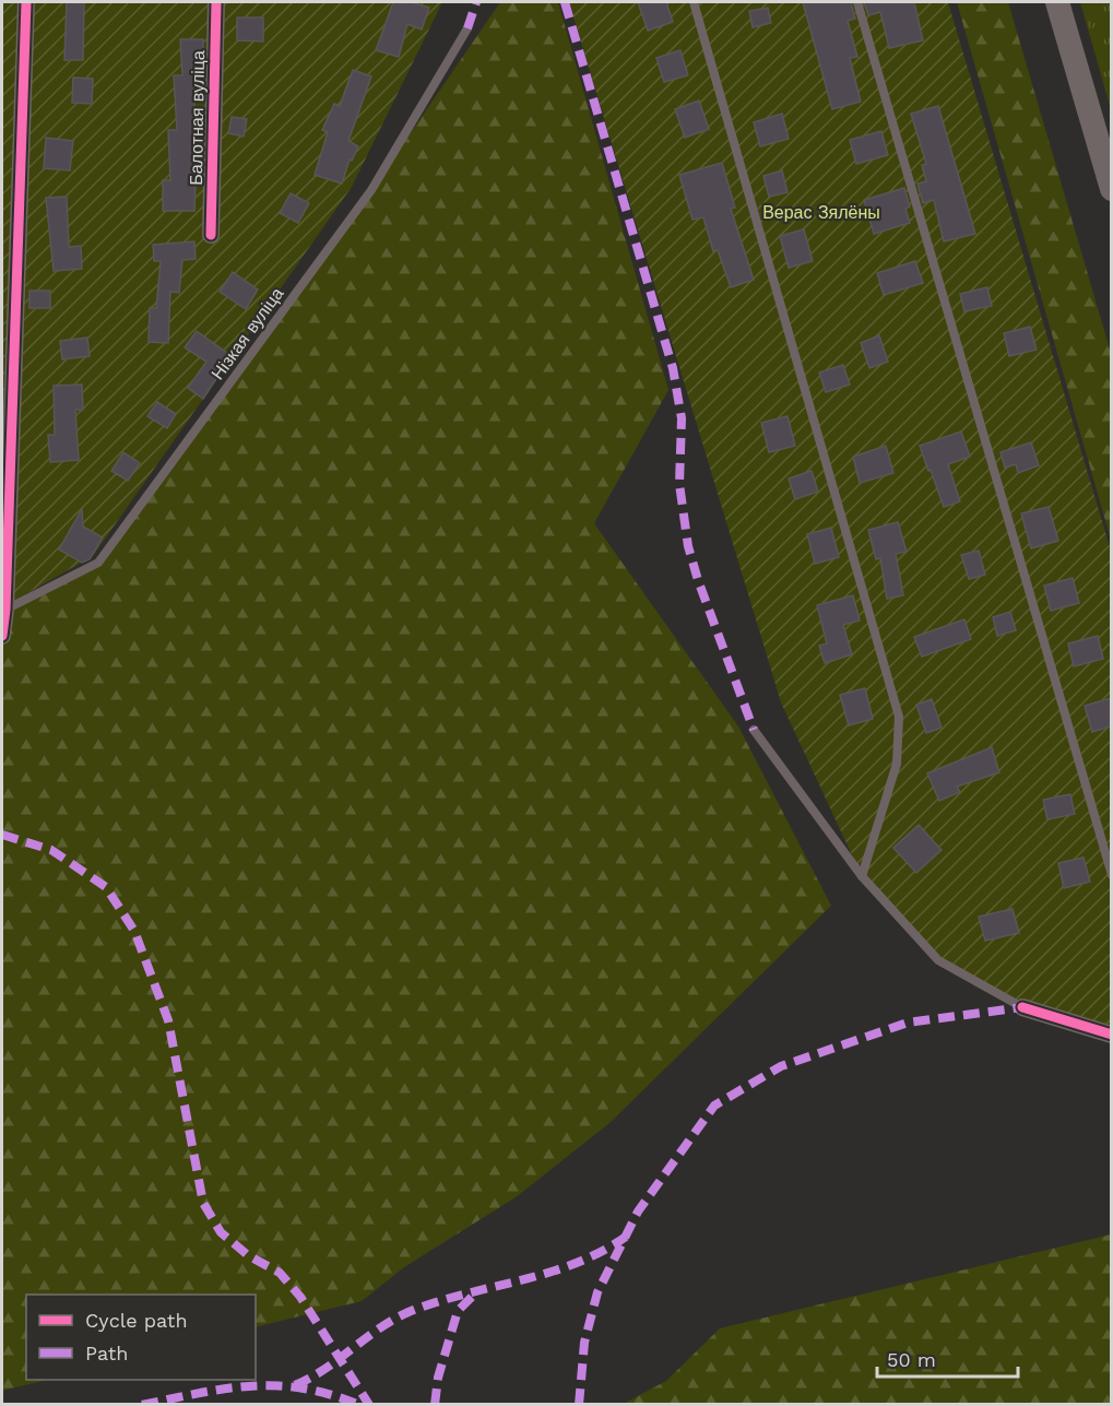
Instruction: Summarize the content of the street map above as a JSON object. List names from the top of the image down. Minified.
{"streets":{"street":["Балотная вуліца"],"lane":["Нізкая вуліца"]},"parks":["Верас Зялёны"],"legend":["Cycle path","Path"],"scale_bar":"50 m"}
